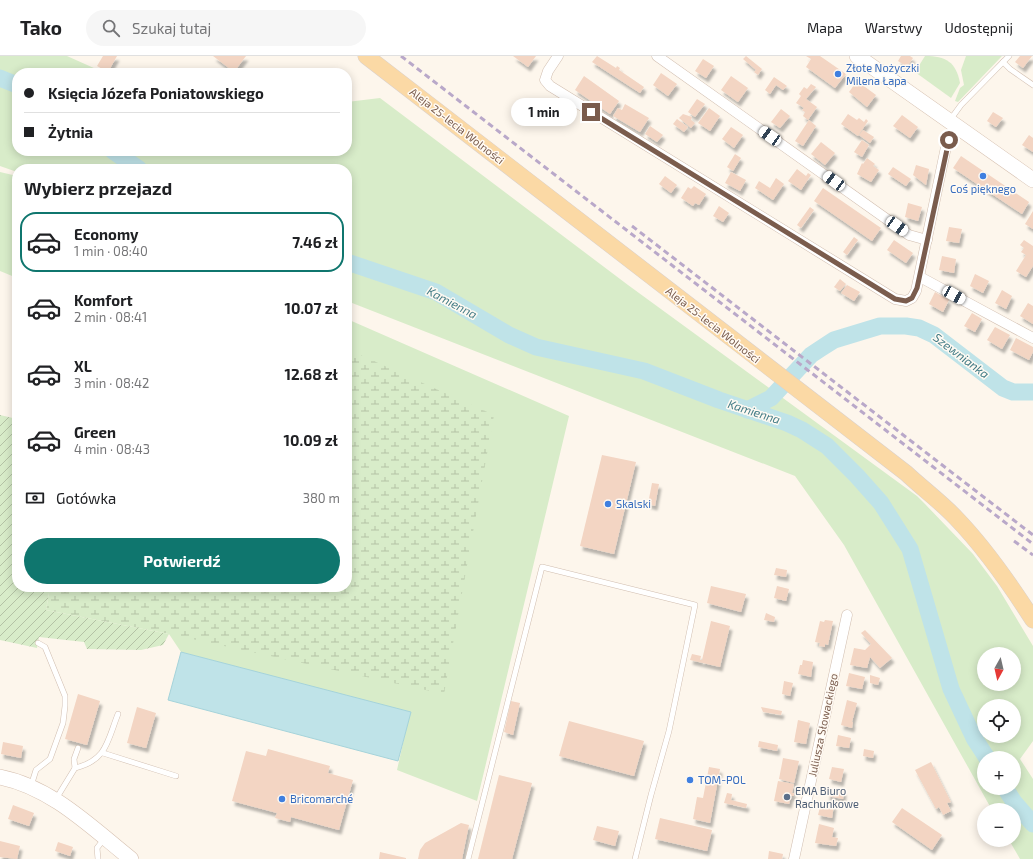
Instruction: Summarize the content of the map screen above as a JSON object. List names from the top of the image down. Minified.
{"streets":{"main road":["Aleja 25-lecia Wolności"],"street":["Juliusza Słowackiego"]},"water":["Kamienna","Szewnianka"],"places":["Złote Nożyczki Milena Łapa","Coś pięknego","Skalski","TOM-POL","EMA Biuro Rachunkowe","Bricomarché"],"north":"bottom","page":{"header":"Tako","search":"Szukaj tutaj","nav":["Mapa","Warstwy","Udostępnij"],"banner":["Księcia Józefa Poniatowskiego","Żytnia"],"bubble":"1 min","heading":"Wybierz przejazd","list":[{"name":"Economy","note":"1 min · 08:40","value":"7.46 zł"},{"name":"Komfort","note":"2 min · 08:41","value":"10.07 zł"},{"name":"XL","note":"3 min · 08:42","value":"12.68 zł"},{"name":"Green","note":"4 min · 08:43","value":"10.09 zł"}],"pay":["Gotówka","380 m"],"buttons":"Potwierdź","map_buttons":["+","−"]}}
